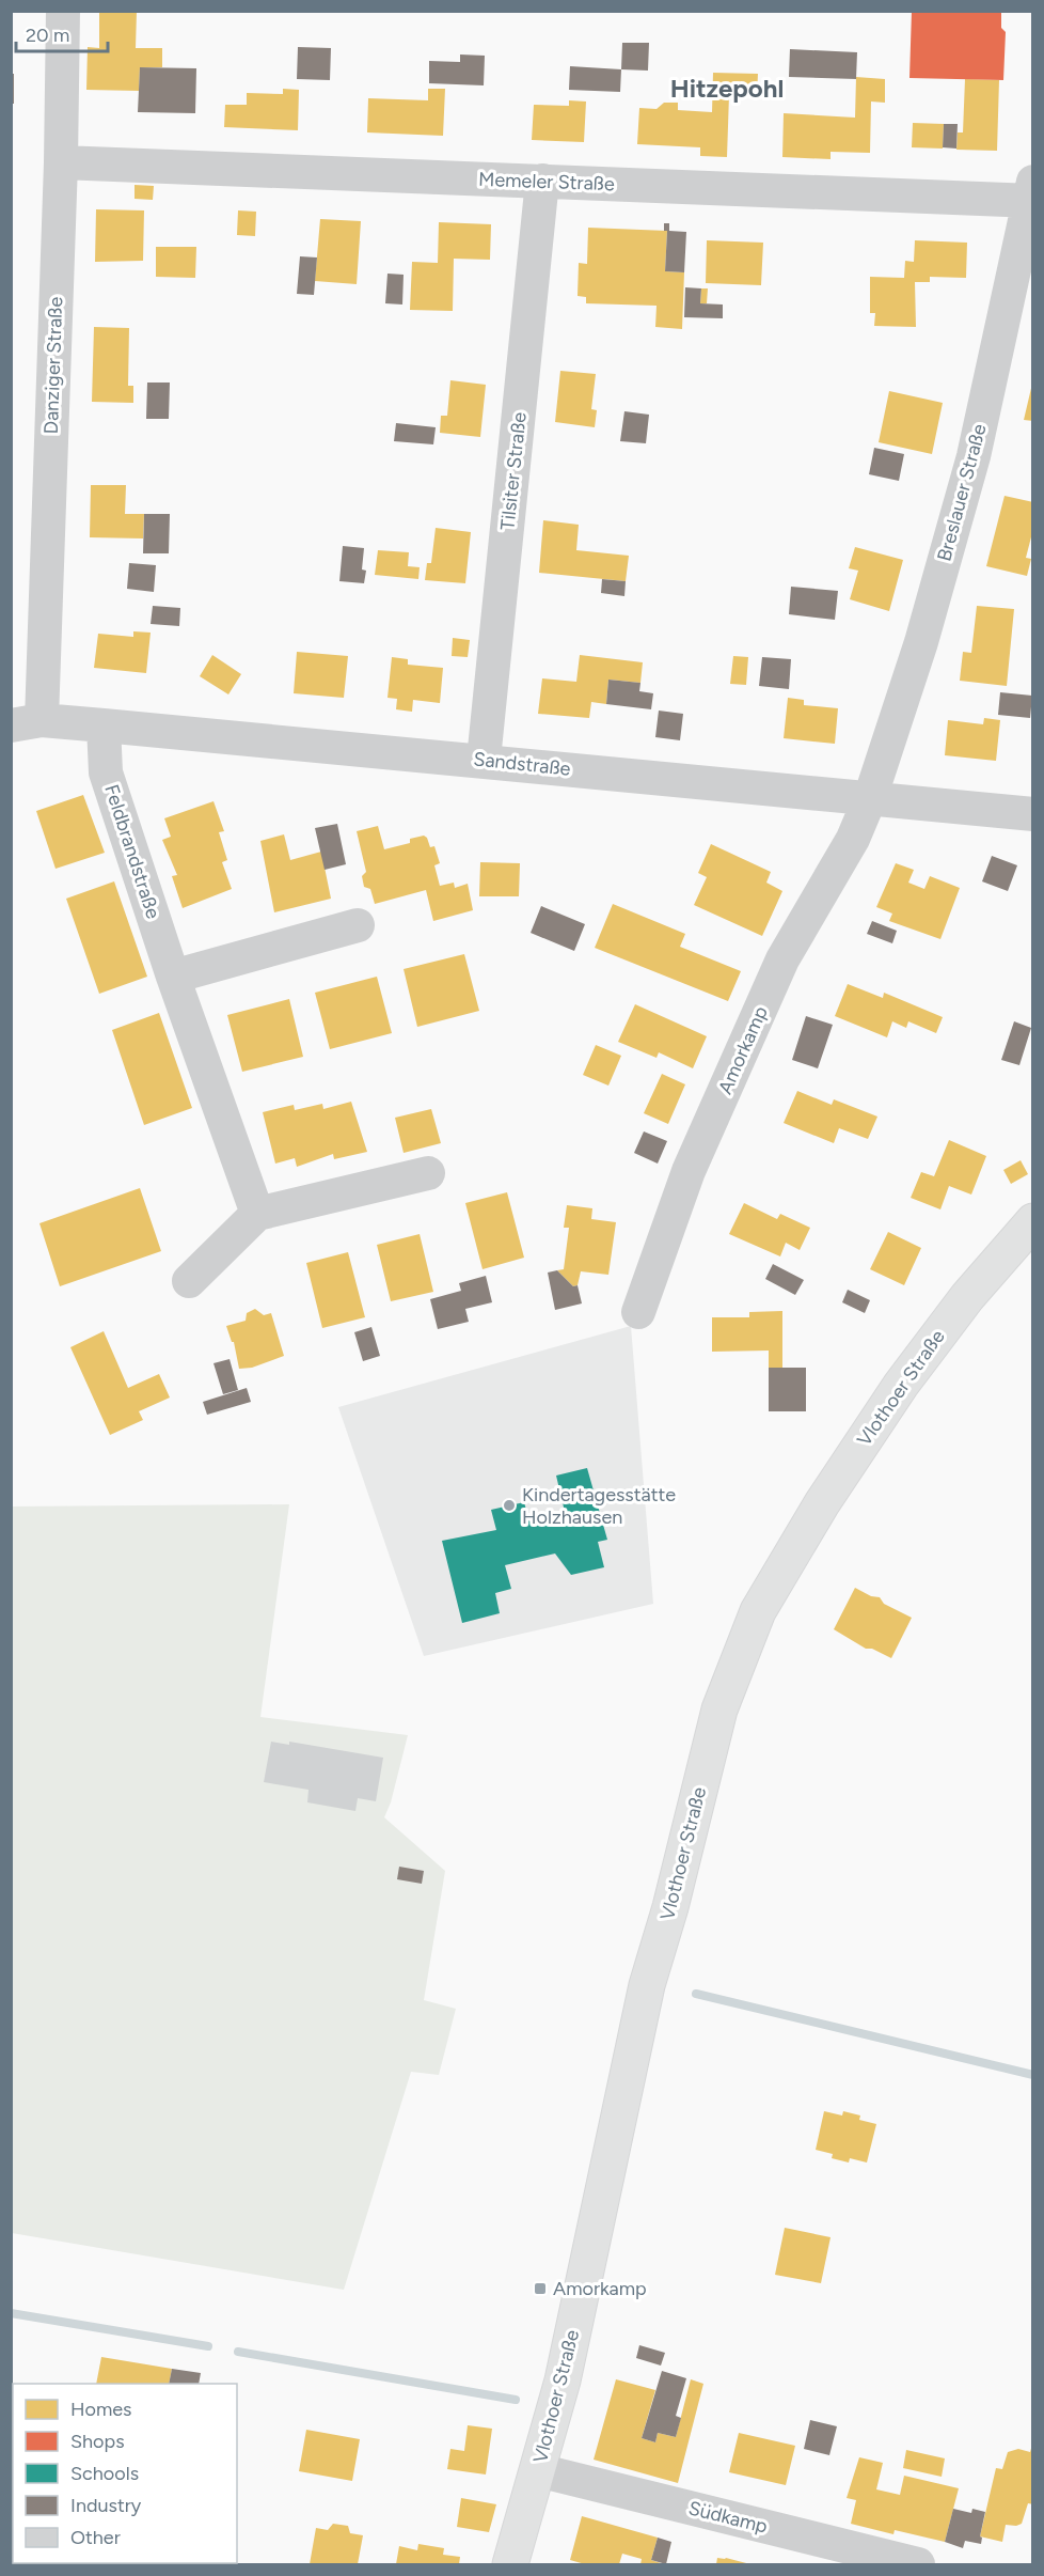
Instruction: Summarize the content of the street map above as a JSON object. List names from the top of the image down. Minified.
{"streets":{"street":["Memeler Straße","Danziger Straße","Tilsiter Straße","Breslauer Straße","Sandstraße","Feldbrandstraße","Amorkamp","Vlothoer Straße","Südkamp"]},"crossings":[["Memeler Straße","Danziger Straße"],["Memeler Straße","Tilsiter Straße"],["Memeler Straße","Breslauer Straße"],["Danziger Straße","Sandstraße"],["Tilsiter Straße","Sandstraße"],["Breslauer Straße","Sandstraße"],["Breslauer Straße","Amorkamp"],["Sandstraße","Feldbrandstraße"],["Sandstraße","Amorkamp"],["Vlothoer Straße","Südkamp"]],"districts":["Hitzepohl"],"places":{"other":["Kindertagesstätte Holzhausen"],"transit":["Amorkamp"]},"legend":["Homes","Shops","Schools","Industry","Other"],"scale_bar":"20 m"}
